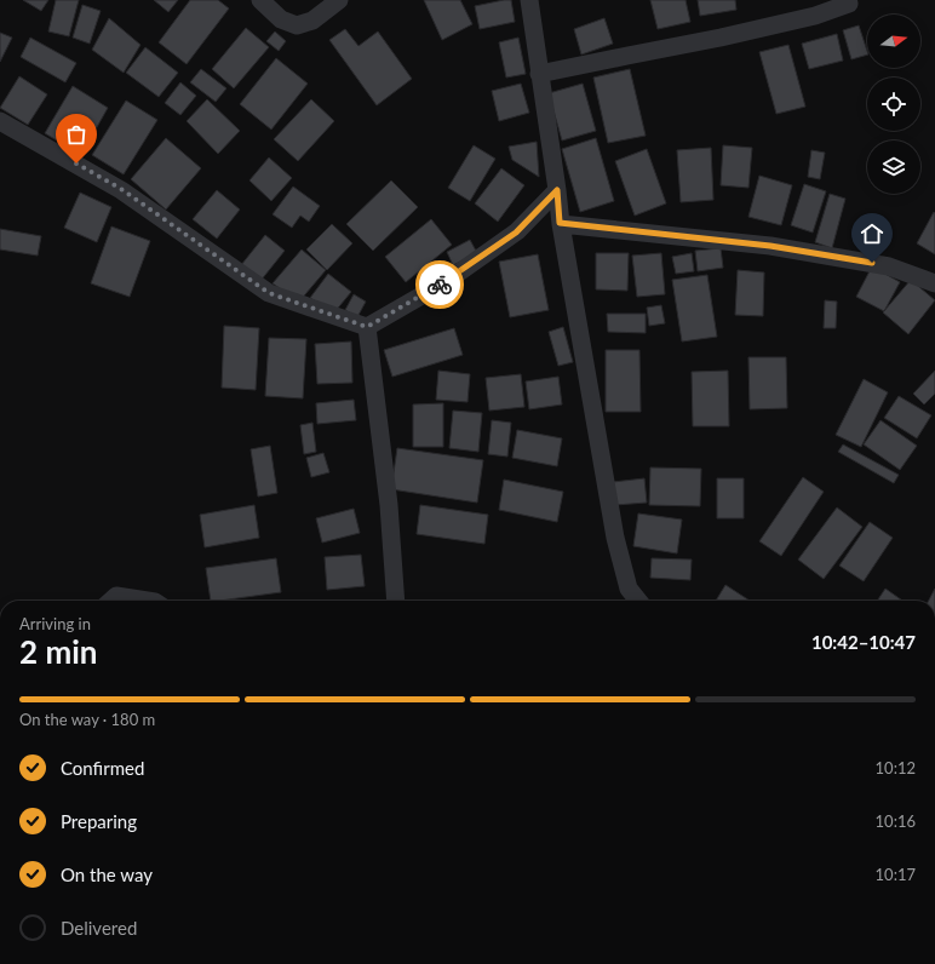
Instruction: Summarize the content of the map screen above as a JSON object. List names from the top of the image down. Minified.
{"north":"right","page":{"heading":["2 min","Arriving in","10:42–10:47"],"bar":"On the way · 180 m","list":[["Confirmed","10:12"],["Preparing","10:16"],["On the way","10:17"],"Delivered"]}}
